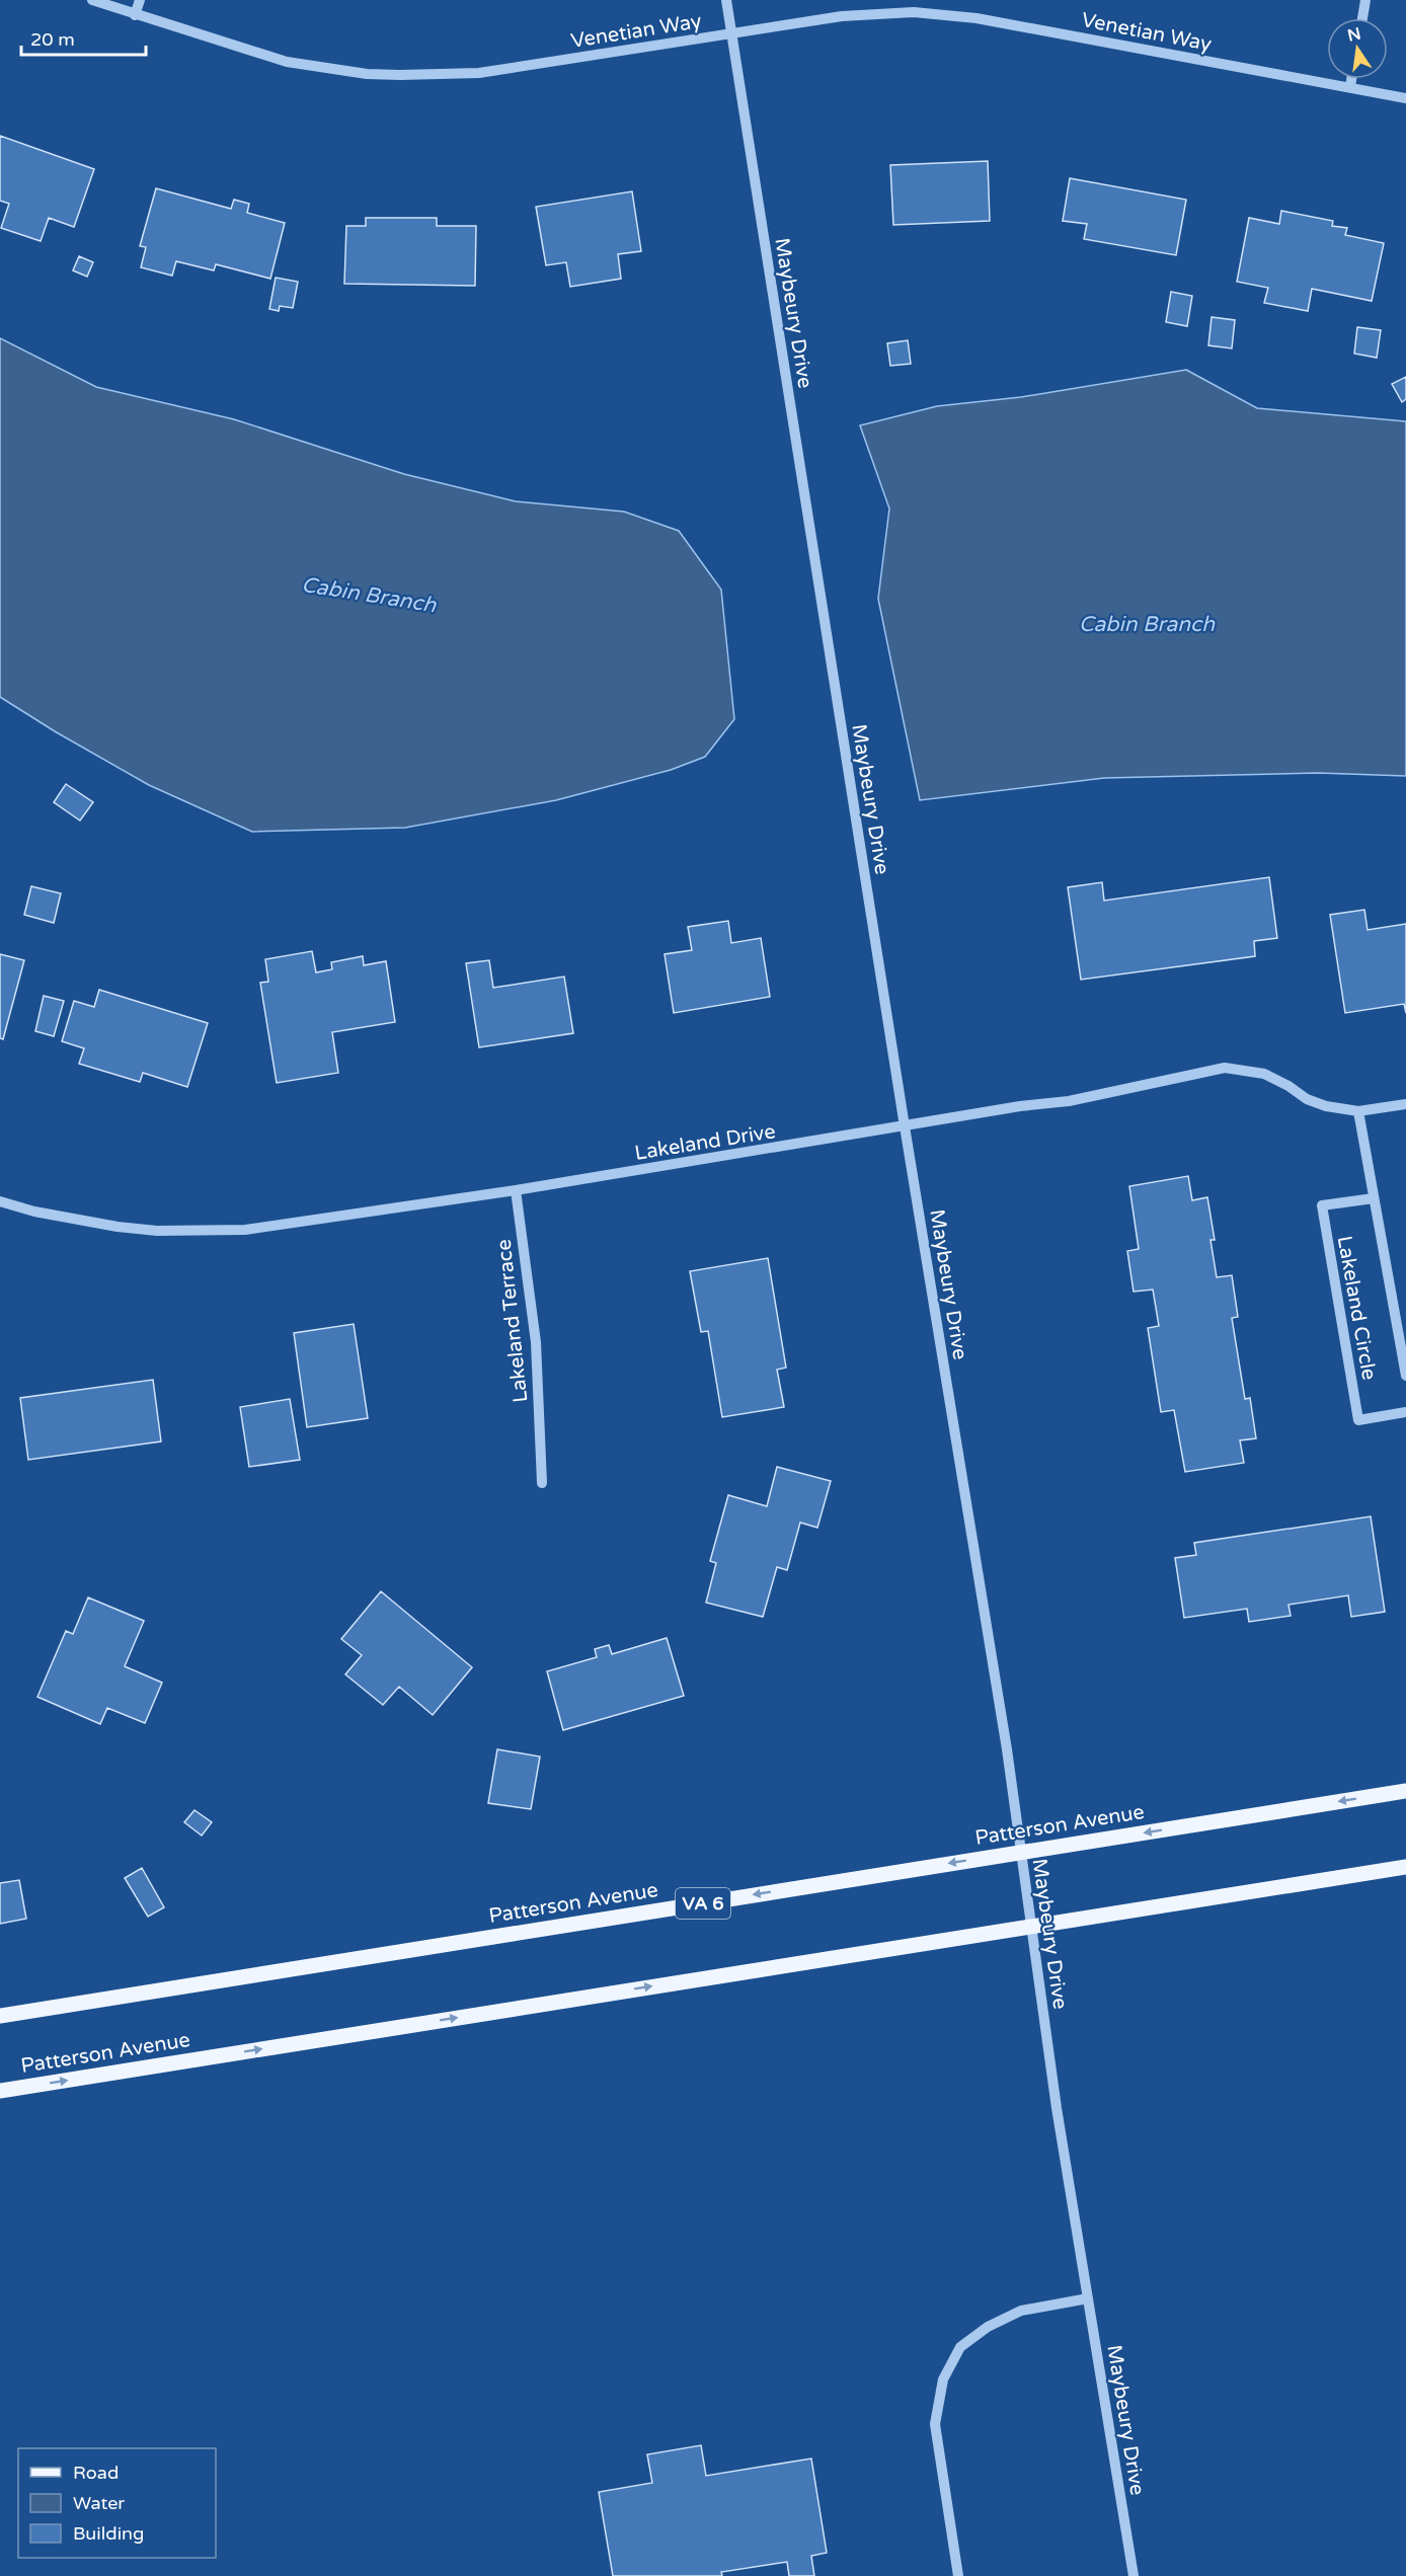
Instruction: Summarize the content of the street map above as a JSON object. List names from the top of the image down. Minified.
{"streets":{"main road":["Patterson Avenue","VA 6"],"street":["Venetian Way","Maybeury Drive","Lakeland Drive","Lakeland Circle","Lakeland Terrace"]},"crossings":[["Venetian Way","Maybeury Drive"],["Maybeury Drive","Lakeland Drive"],["Maybeury Drive","Patterson Avenue"],["Lakeland Drive","Lakeland Circle"],["Lakeland Drive","Lakeland Terrace"]],"water":["Cabin Branch"],"legend":["Road","Water","Building"],"scale_bar":"20 m","north":"top"}
